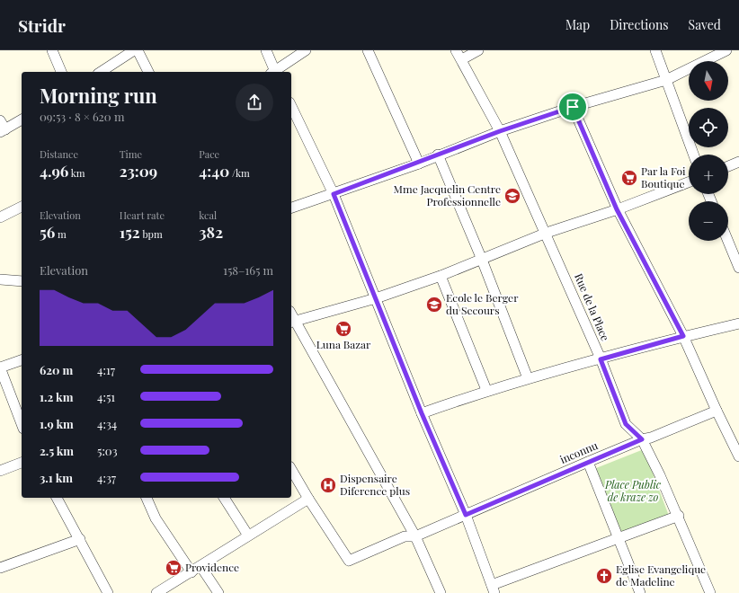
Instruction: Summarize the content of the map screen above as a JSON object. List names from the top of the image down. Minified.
{"streets":{"street":["Rue de la Place","inconnu"]},"crossings":[["Rue de la Place","inconnu"]],"parks":["Place Public de kraze zo"],"places":{"supermarket":["Par la Foi Boutique","Luna Bazar","Providence"],"school or university":["Mme Jacquelin Centre Professionnelle","Ecole le Berger du Secours"],"hospital":["Dispensaire Diference plus"],"church":["Eglise Evangelique de Madeline"]},"north":"bottom","page":{"header":"Stridr","nav":["Map","Directions","Saved"],"map_buttons":["+","−"],"heading":["Morning run","09:53 · 8 × 620 m"],"stats":[["Distance","4.96 km"],["Time","23:09"],["Pace","4:40 /km"],["Elevation","56 m"],["Heart rate","152 bpm"],["kcal","382"]],"chart":["Elevation","158–165 m"],"list":[{"name":"620 m","note":"4:17"},{"name":"1.2 km","note":"4:51"},{"name":"1.9 km","note":"4:34"},{"name":"2.5 km","note":"5:03"},{"name":"3.1 km","note":"4:37"}]}}
